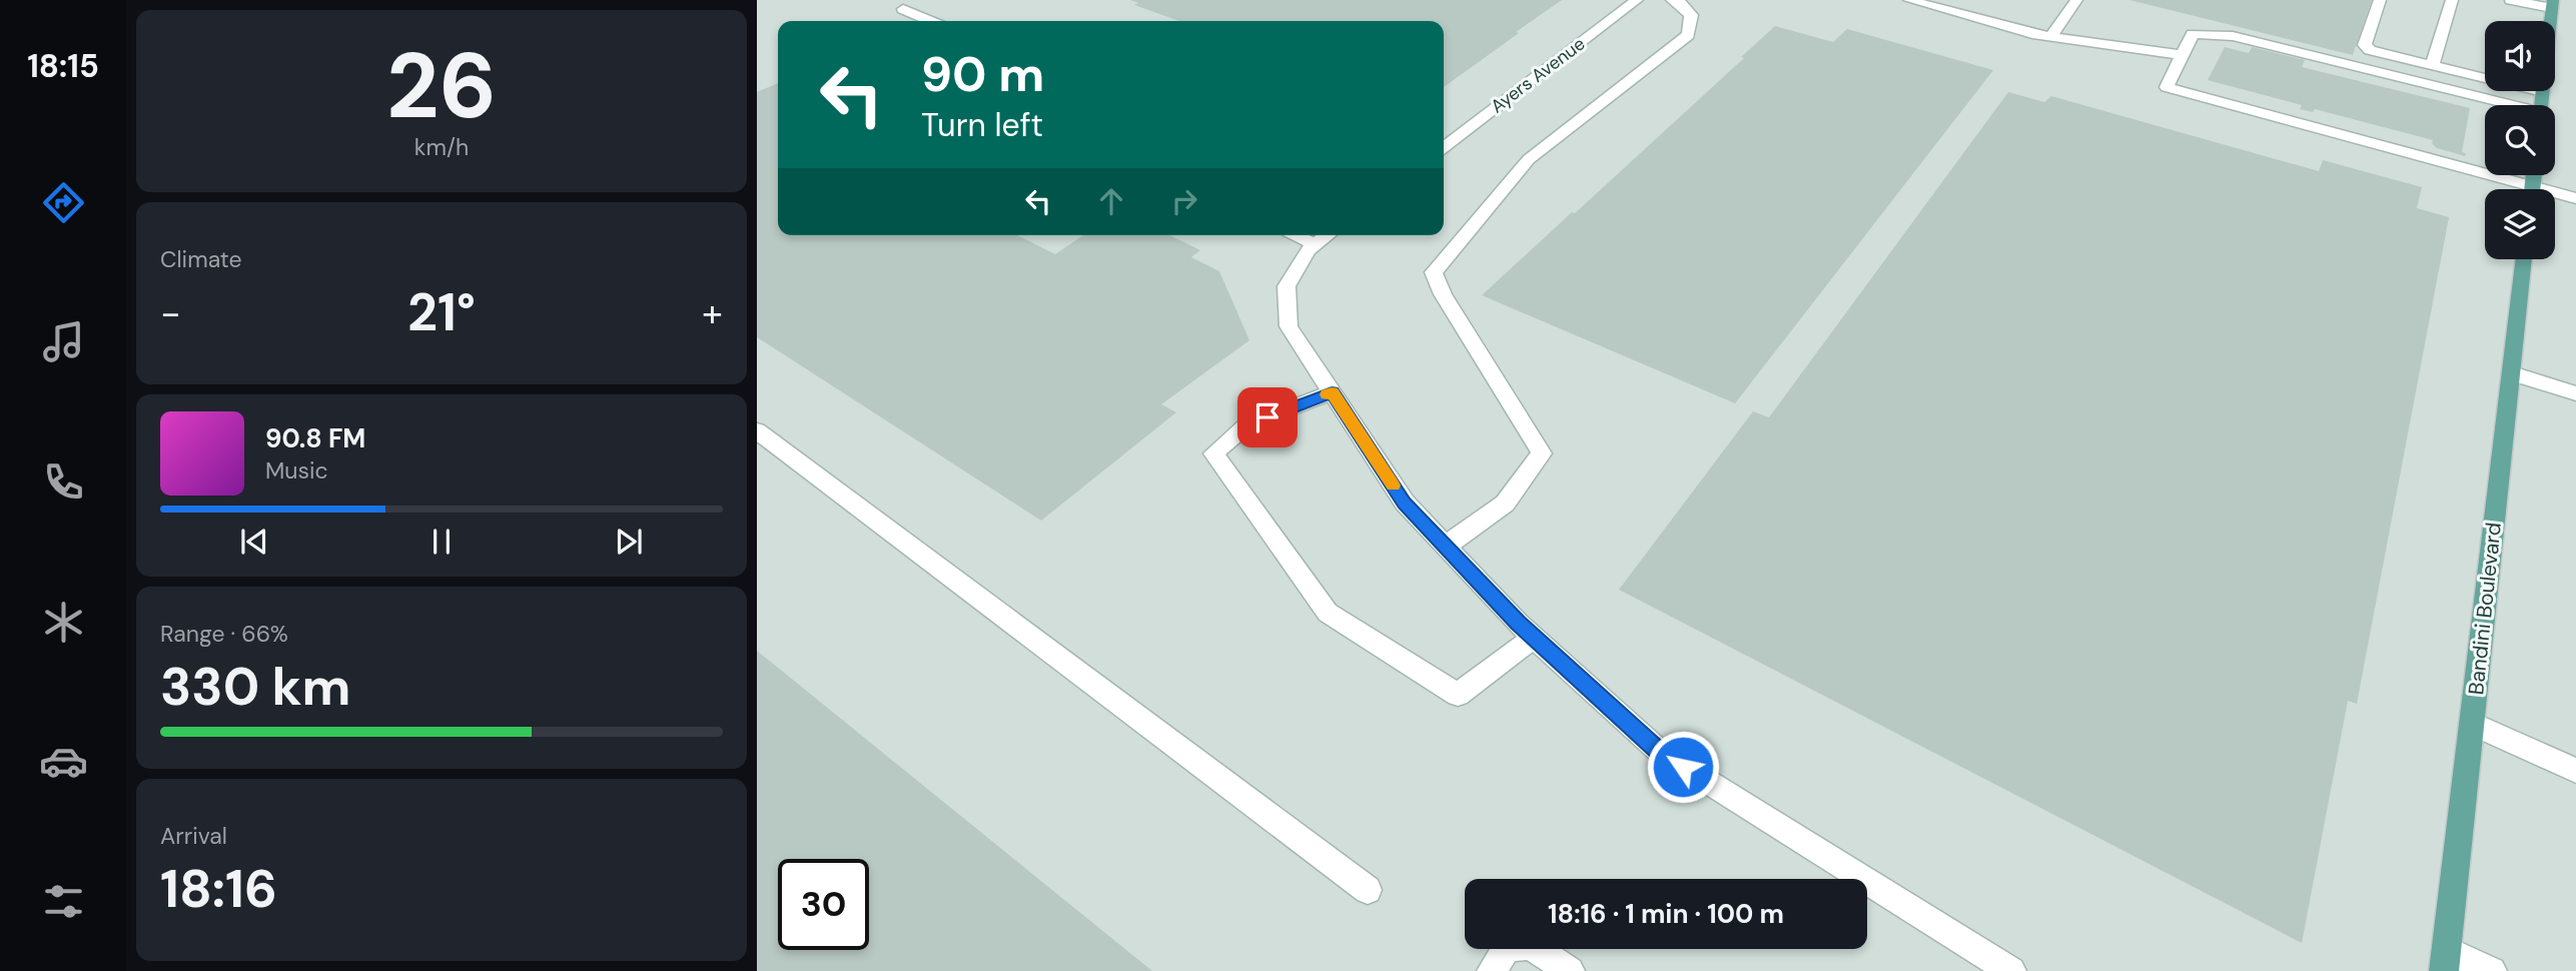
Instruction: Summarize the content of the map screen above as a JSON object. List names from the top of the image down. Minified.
{"streets":{"main road":["Bandini Boulevard"],"street":["Ayers Avenue"]},"page":{"tabs":"18:15","tile":[["26","km/h"],"Climate",["Range · 66%","330 km"],["Arrival","18:16"]],"turn":["90 m","Turn left"],"heat":["−","21°","+"],"song":["90.8 FM","Music"],"limit":"30","trip":"18:16 · 1 min · 100 m"}}
